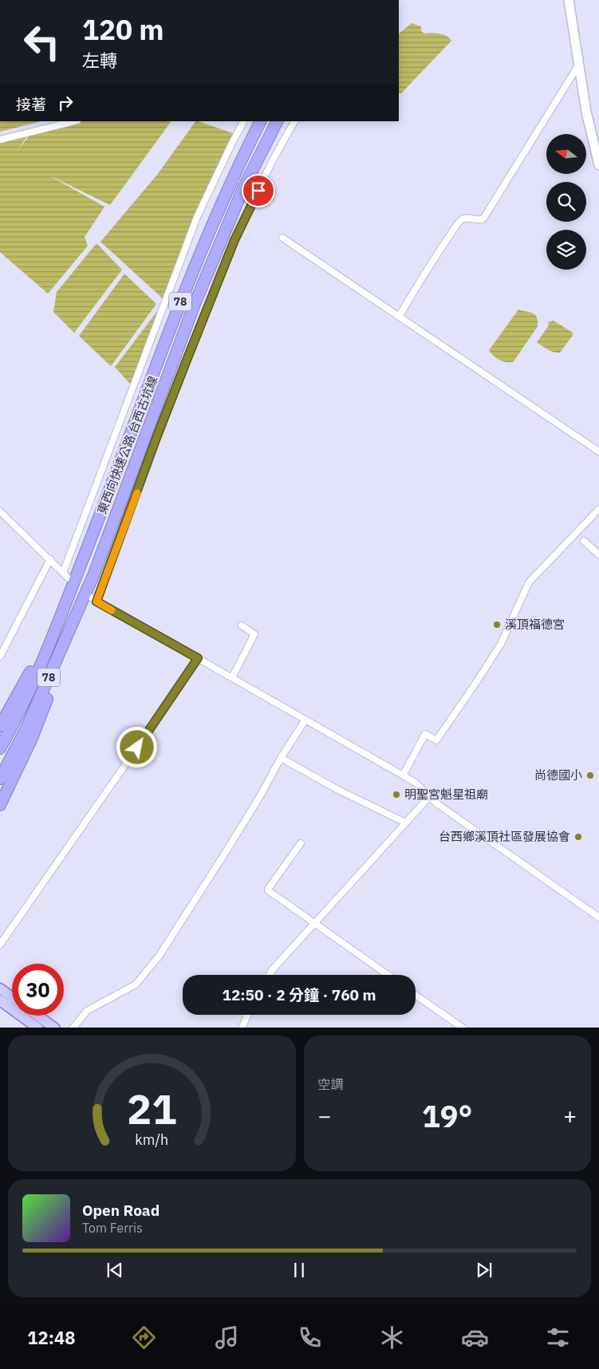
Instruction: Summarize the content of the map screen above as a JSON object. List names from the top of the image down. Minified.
{"streets":{"highway":["78","東西向快速公路 台西古坑線"]},"places":["溪頂福德宮","尚德國小","明聖宮魁星祖廟","台西鄉溪頂社區發展協會"],"north":"left","page":{"turn":["120 m","左轉"],"then":"接著","limit":"30","trip":"12:50 · 2 分鐘 · 760 m","tile":"空調","heat":["−","19°","+"],"song":["Open Road","Tom Ferris"],"tabs":"12:48","gauge":["21","km/h"]}}
